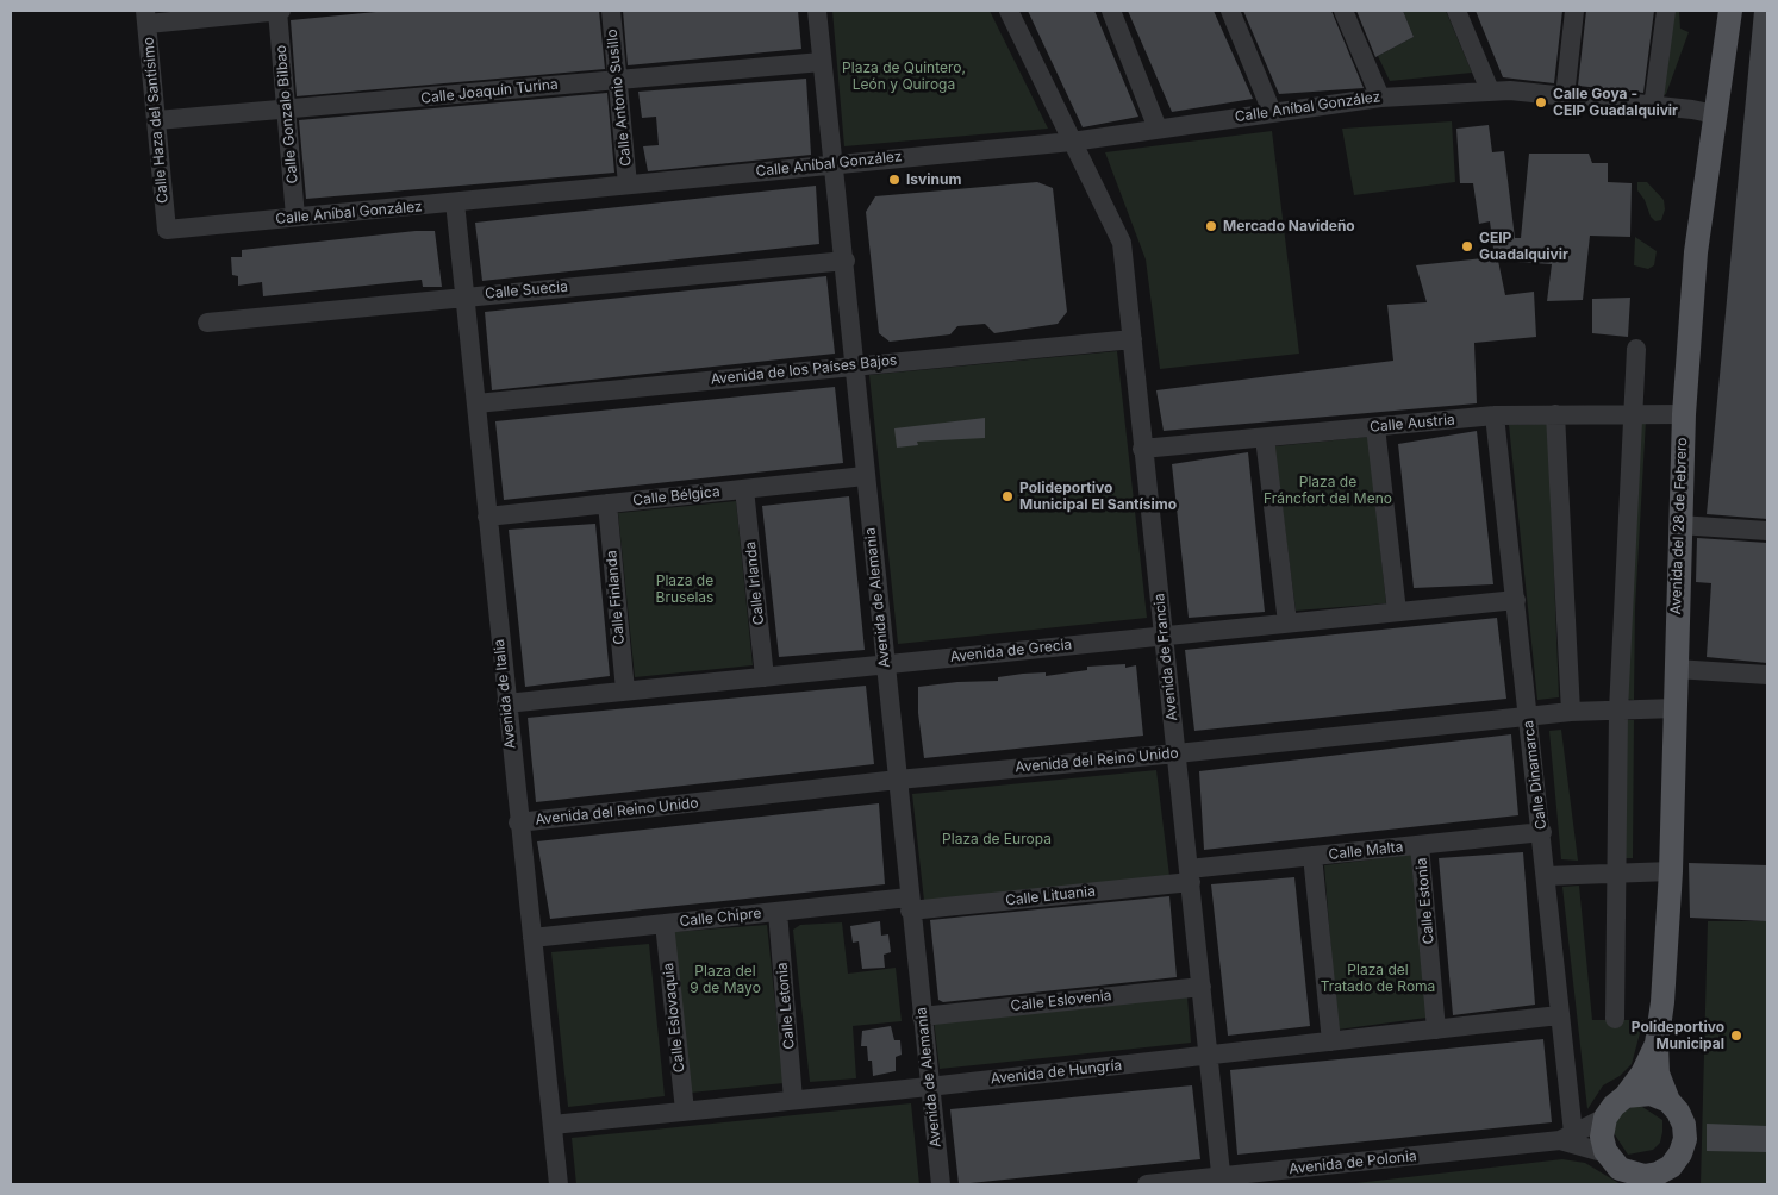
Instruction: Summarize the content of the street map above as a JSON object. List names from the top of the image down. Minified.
{"streets":{"main road":["Avenida del 28 de Febrero"],"street":["Calle Joaquín Turina","Calle Antonio Susillo","Calle Aníbal González","Calle Gonzalo Bilbao","Calle Haza del Santísimo","Calle Suecia","Avenida de los Países Bajos","Calle Austria","Calle Bélgica","Calle Irlanda","Calle Finlanda","Avenida de Alemania","Avenida de Grecia","Avenida de Francia","Avenida de Italia","Avenida del Reino Unido","Calle Dinamarca","Calle Malta","Calle Lituania","Calle Estonia","Calle Chipre","Calle Eslovenia","Calle Letonia","Calle Eslovaquia","Avenida de Hungría","Avenida de Polonia"]},"crossings":[["Calle Joaquín Turina","Calle Antonio Susillo"],["Calle Joaquín Turina","Calle Gonzalo Bilbao"],["Calle Joaquín Turina","Calle Haza del Santísimo"],["Calle Joaquín Turina","Avenida de Alemania"],["Calle Antonio Susillo","Calle Aníbal González"],["Calle Aníbal González","Calle Gonzalo Bilbao"],["Calle Aníbal González","Calle Haza del Santísimo"],["Calle Aníbal González","Avenida del 28 de Febrero"],["Calle Aníbal González","Avenida de Alemania"],["Calle Aníbal González","Avenida de Francia"],["Calle Aníbal González","Avenida de Italia"],["Calle Suecia","Avenida de Alemania"],["Calle Suecia","Avenida de Italia"],["Avenida de los Países Bajos","Avenida de Alemania"],["Avenida de los Países Bajos","Avenida de Francia"],["Avenida de los Países Bajos","Avenida de Italia"],["Calle Austria","Avenida del 28 de Febrero"],["Calle Austria","Avenida de Francia"],["Calle Austria","Calle Dinamarca"],["Calle Bélgica","Calle Irlanda"],["Calle Bélgica","Calle Finlanda"],["Calle Bélgica","Avenida de Alemania"],["Calle Bélgica","Avenida de Italia"],["Avenida del 28 de Febrero","Avenida del Reino Unido"],["Calle Irlanda","Avenida de Grecia"],["Calle Finlanda","Avenida de Grecia"],["Avenida de Alemania","Avenida de Grecia"],["Avenida de Alemania","Avenida del Reino Unido"],["Avenida de Alemania","Calle Lituania"],["Avenida de Alemania","Calle Chipre"],["Avenida de Alemania","Calle Eslovenia"],["Avenida de Alemania","Avenida de Hungría"],["Avenida de Grecia","Avenida de Francia"],["Avenida de Grecia","Avenida de Italia"],["Avenida de Grecia","Calle Dinamarca"],["Avenida de Francia","Avenida del Reino Unido"],["Avenida de Francia","Calle Malta"],["Avenida de Francia","Calle Lituania"],["Avenida de Francia","Calle Eslovenia"],["Avenida de Francia","Avenida de Hungría"],["Avenida de Francia","Avenida de Polonia"],["Avenida de Italia","Avenida del Reino Unido"],["Avenida de Italia","Calle Chipre"],["Avenida de Italia","Avenida de Hungría"],["Avenida del Reino Unido","Calle Dinamarca"],["Calle Dinamarca","Calle Malta"],["Calle Dinamarca","Avenida de Hungría"],["Calle Dinamarca","Avenida de Polonia"],["Calle Malta","Calle Lituania"],["Calle Malta","Calle Estonia"],["Calle Lituania","Calle Chipre"],["Calle Estonia","Avenida de Hungría"],["Calle Chipre","Calle Letonia"],["Calle Chipre","Calle Eslovaquia"],["Calle Letonia","Avenida de Hungría"],["Calle Eslovaquia","Avenida de Hungría"]],"parks":["Plaza de Quintero, León y Quiroga","Plaza de Fráncfort del Meno","Plaza de Bruselas","Plaza de Europa","Plaza del Tratado de Roma","Plaza del 9 de Mayo"],"places":["Calle Goya - CEIP Guadalquivir","Isvinum","Mercado Navideño","CEIP Guadalquivir","Polideportivo Municipal El Santísimo","Polideportivo Municipal"]}
